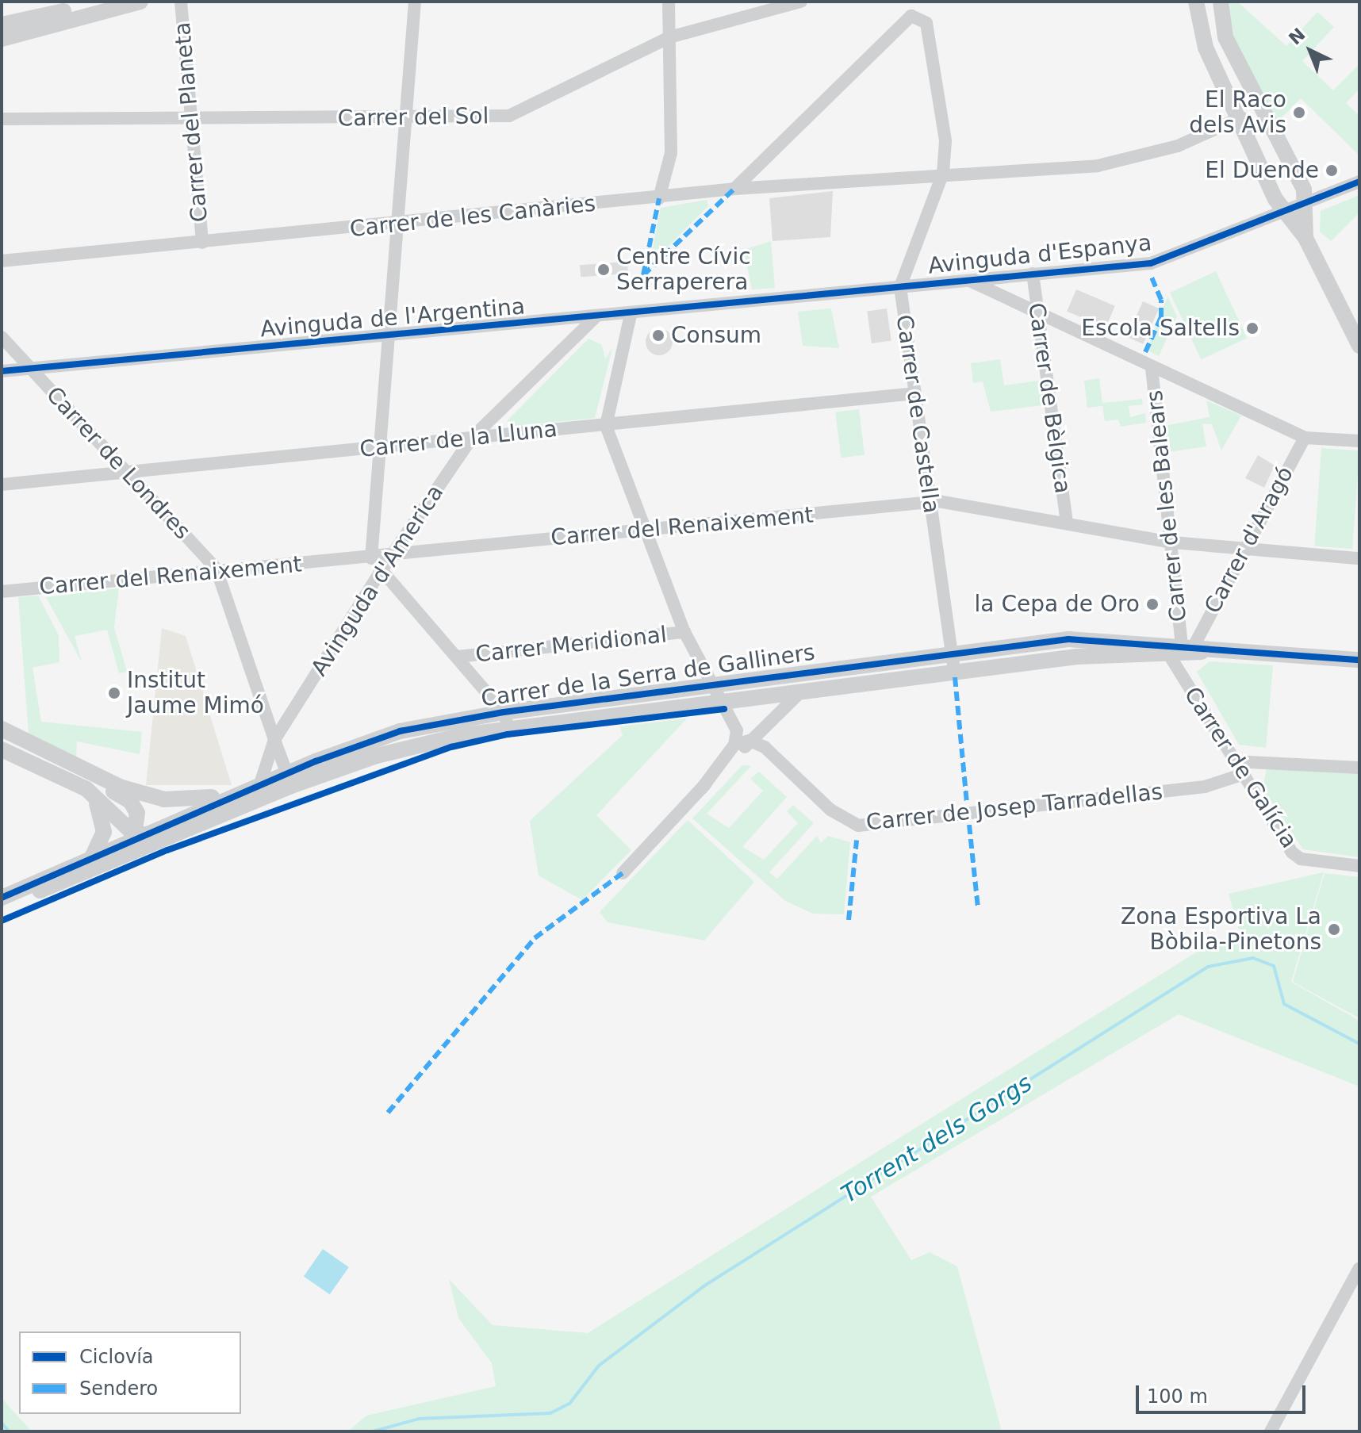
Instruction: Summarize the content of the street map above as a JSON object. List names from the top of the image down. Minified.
{"streets":{"street":["Carrer del Sol","Carrer del Planeta","Carrer de les Canàries","Avinguda d'Espanya","Avinguda de l'Argentina","Carrer de Bèlgica","Carrer de Castella","Carrer de la Lluna","Carrer de Londres","Carrer de les Balears","Carrer del Renaixement","Carrer d'Aragó","Avinguda d'America","Carrer Meridional","Carrer de la Serra de Galliners","Carrer de Galícia","Carrer de Josep Tarradellas"]},"crossings":[["Carrer del Sol","Carrer del Planeta"],["Carrer del Planeta","Carrer de les Canàries"],["Carrer de les Canàries","Carrer de Castella"],["Avinguda d'Espanya","Avinguda de l'Argentina"],["Avinguda d'Espanya","Carrer de Bèlgica"],["Avinguda d'Espanya","Carrer de Castella"],["Avinguda de l'Argentina","Carrer de Castella"],["Avinguda de l'Argentina","Carrer de Londres"],["Avinguda de l'Argentina","Avinguda d'America"],["Carrer de Bèlgica","Carrer del Renaixement"],["Carrer de Castella","Carrer de la Lluna"],["Carrer de Castella","Carrer del Renaixement"],["Carrer de Castella","Carrer de la Serra de Galliners"],["Carrer de la Lluna","Carrer de Londres"],["Carrer de la Lluna","Avinguda d'America"],["Carrer de Londres","Carrer del Renaixement"],["Carrer de Londres","Avinguda d'America"],["Carrer de Londres","Carrer de la Serra de Galliners"],["Carrer de les Balears","Carrer del Renaixement"],["Carrer de les Balears","Carrer d'Aragó"],["Carrer de les Balears","Carrer de la Serra de Galliners"],["Carrer de les Balears","Carrer de Galícia"],["Carrer del Renaixement","Carrer d'Aragó"],["Carrer del Renaixement","Avinguda d'America"],["Carrer d'Aragó","Carrer de la Serra de Galliners"],["Carrer d'Aragó","Carrer de Galícia"],["Carrer de la Serra de Galliners","Carrer de Galícia"],["Carrer de Galícia","Carrer de Josep Tarradellas"]],"water":["Torrent dels Gorgs"],"places":["El Raco dels Avis","El Duende","Centre Cívic Serraperera","Escola Saltells","Consum","la Cepa de Oro","Institut Jaume Mimó","Zona Esportiva La Bòbila-Pinetons"],"legend":["Ciclovía","Sendero"],"scale_bar":"100 m","north":"top left"}
